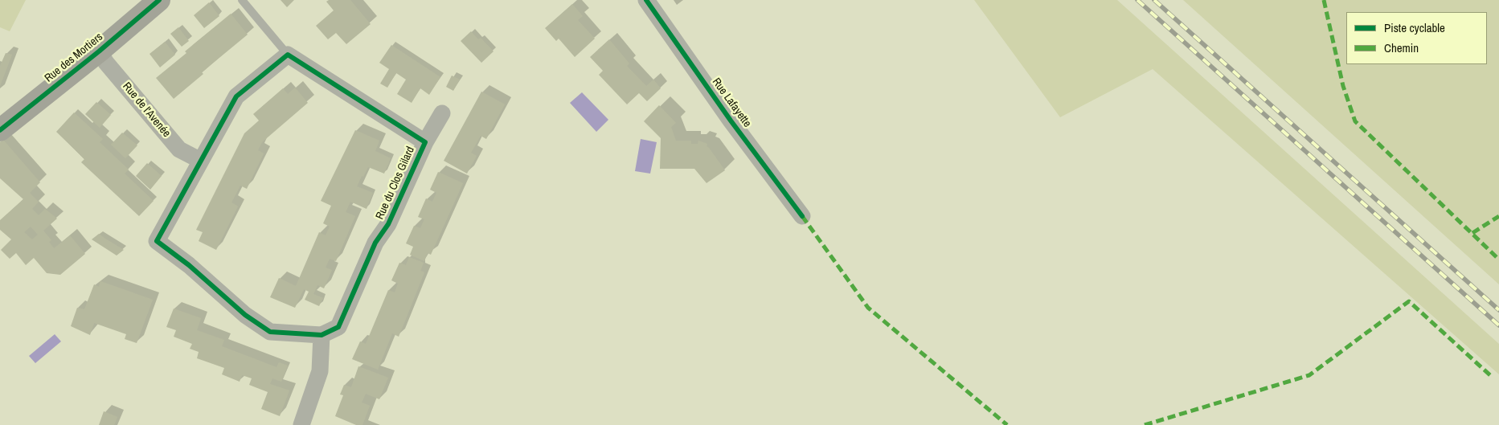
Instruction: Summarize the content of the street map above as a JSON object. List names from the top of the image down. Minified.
{"streets":{"street":["Rue des Mortiers","Rue Lafayette","Rue de l'Avenée","Rue du Clos Gilard"]},"crossings":[["Rue des Mortiers","Rue de l'Avenée"]],"legend":["Piste cyclable","Chemin"]}
